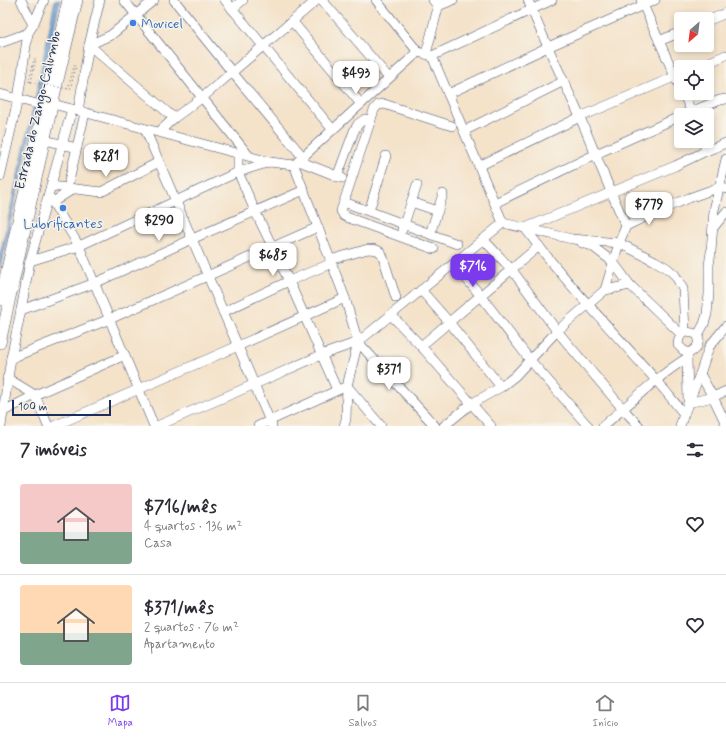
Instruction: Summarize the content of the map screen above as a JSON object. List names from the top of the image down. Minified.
{"streets":{"main road":["Estrada do Zango-Calumbo"]},"places":["Movicel","Lubrificantes"],"scale_bar":"100 m","north":"bottom left","page":{"price":["$493","$281","$779","$290","$685","$716","$371"],"scale":"100 m","heading":"7 imóveis","list":[{"name":"$716/mês","note":"4 quartos · 136 m² · Casa"},{"name":"$371/mês","note":"2 quartos · 76 m² · Apartamento"}],"tabs":["Mapa","Salvos","Início"]}}
